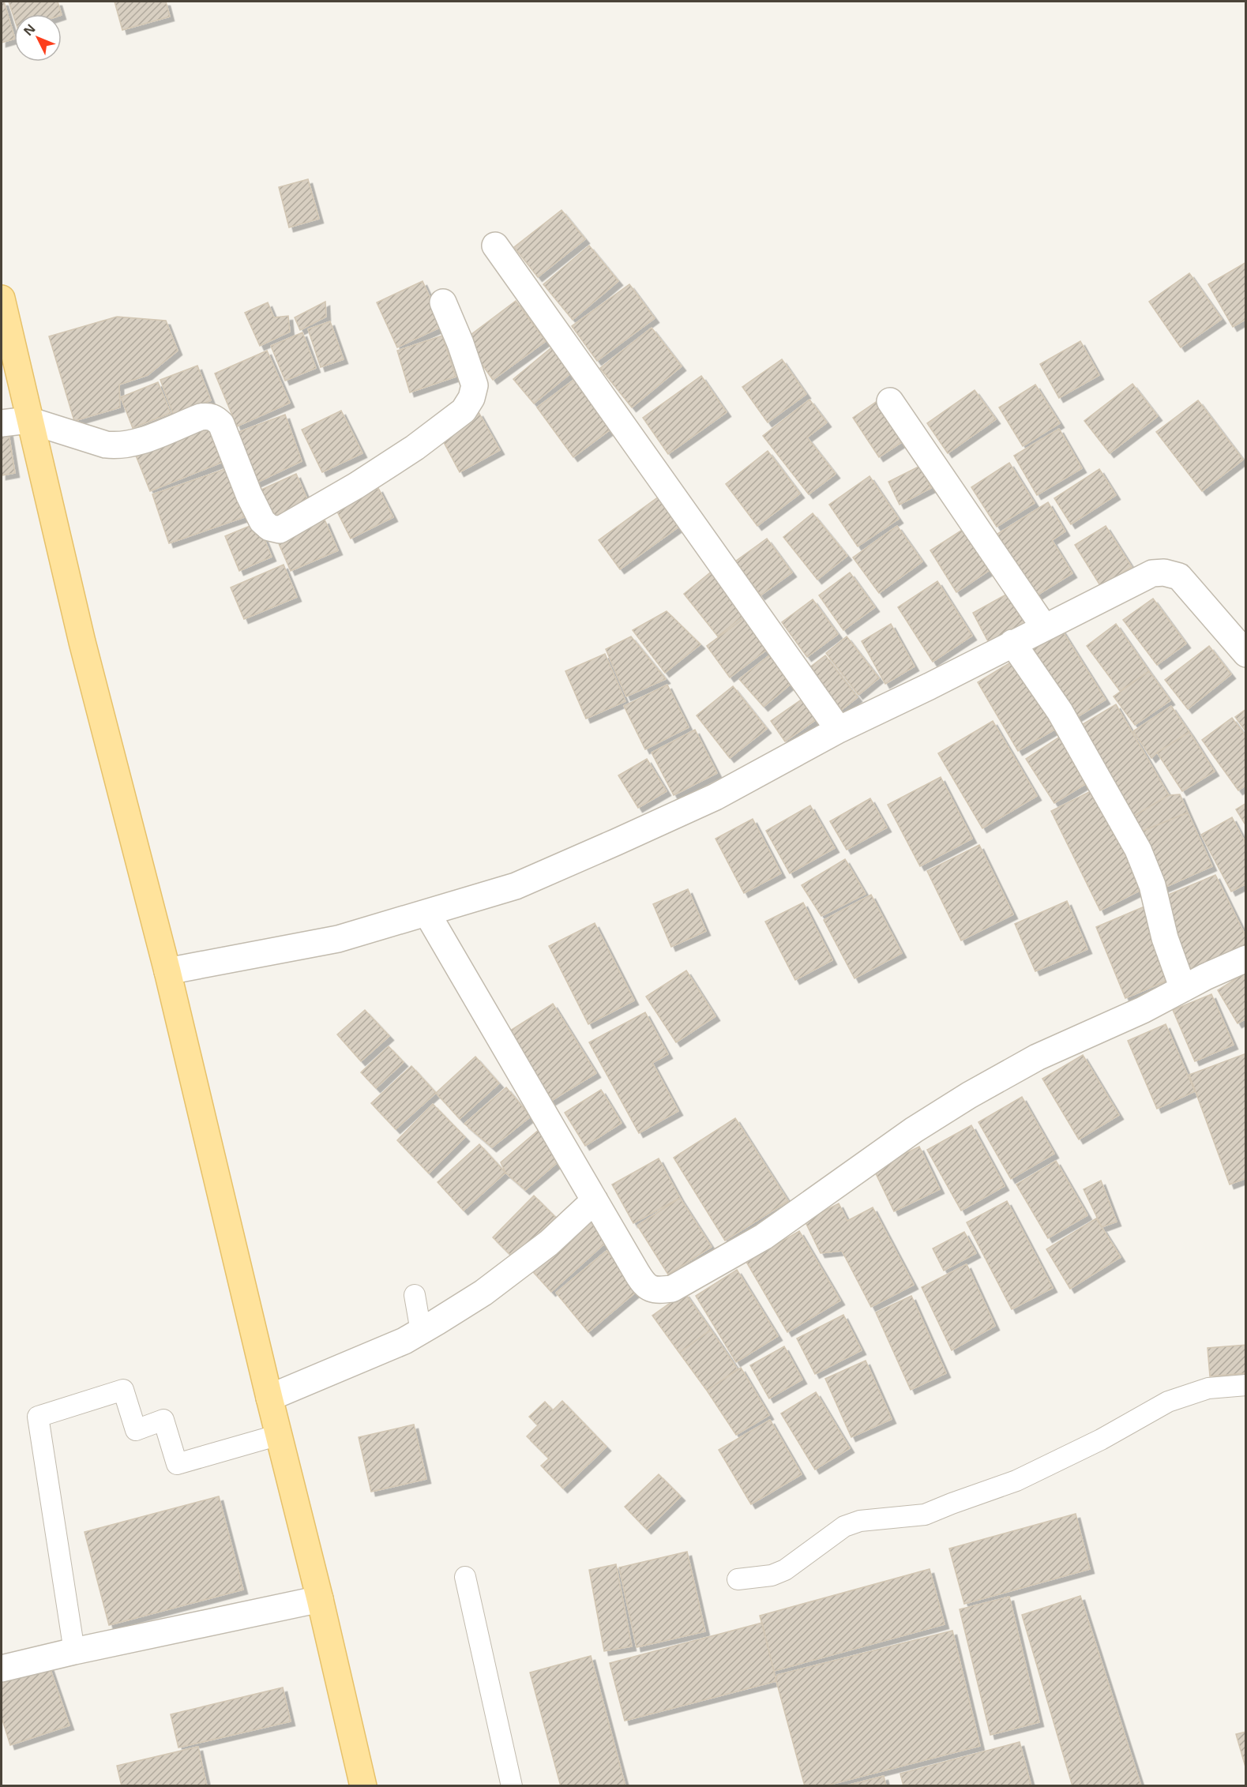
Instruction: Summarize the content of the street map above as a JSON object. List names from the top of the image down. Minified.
{"north":"top left"}
